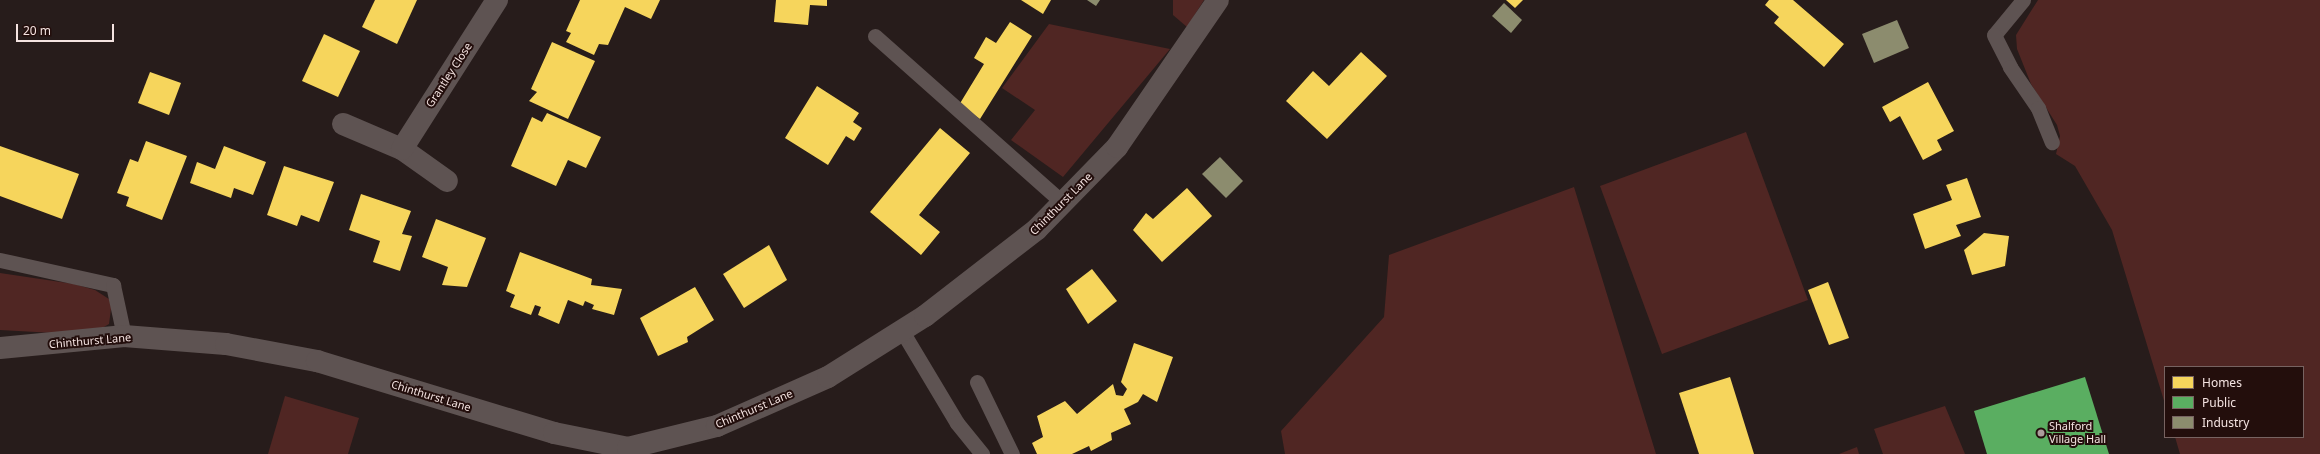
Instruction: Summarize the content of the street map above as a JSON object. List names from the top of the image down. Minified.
{"streets":{"street":["Grantley Close","Chinthurst Lane"]},"places":["Shalford Village Hall"],"legend":["Homes","Public","Industry"],"scale_bar":"20 m"}
